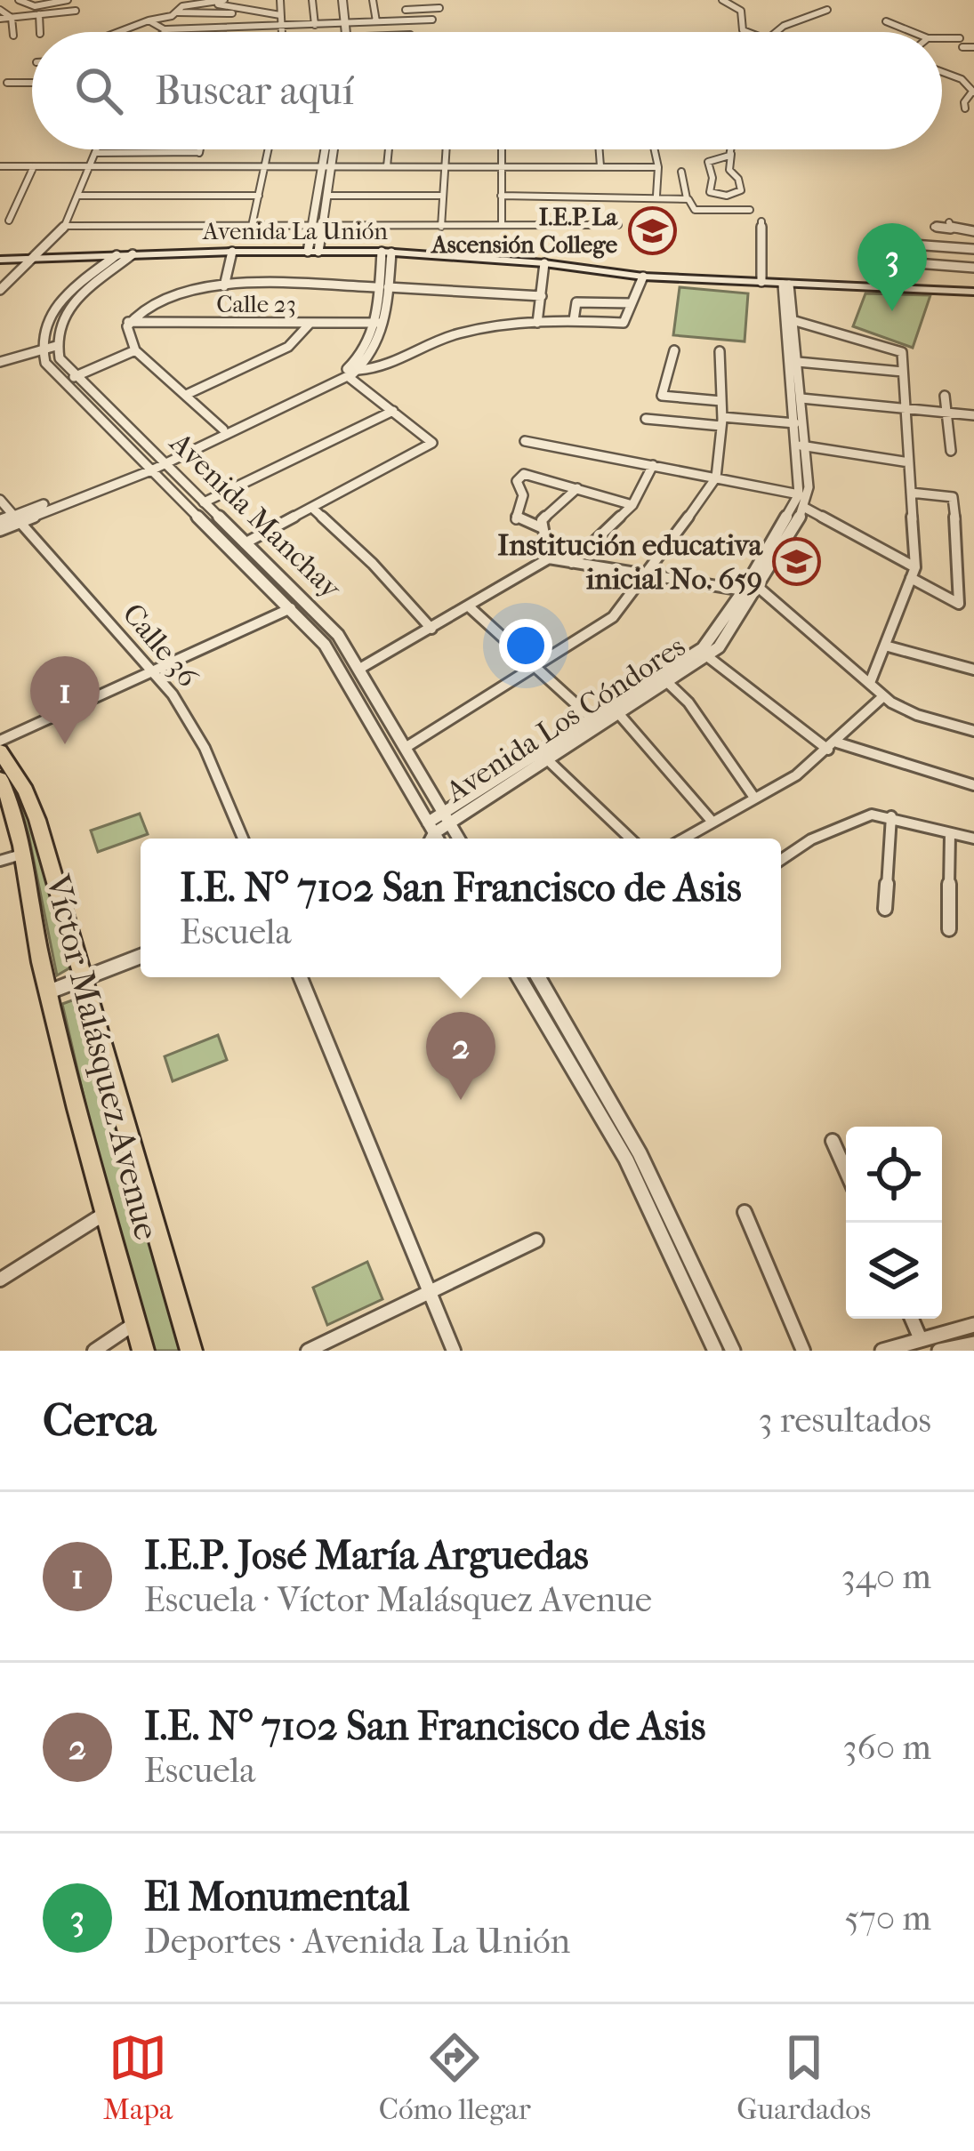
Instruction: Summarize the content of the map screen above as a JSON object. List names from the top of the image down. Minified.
{"streets":{"main road":["Avenida La Unión","Víctor Malásquez Avenue"],"street":["Calle 23","Avenida Manchay","Calle 36","Avenida Los Cóndores"]},"crossings":[["Avenida La Unión","Avenida Los Cóndores"],["Avenida Manchay","Avenida Los Cóndores"]],"places":{"school or university":["I.E.P La Ascensión College","Institución educativa inicial No. 659"]},"page":{"search":"Buscar aquí","pins":["3","1","2"],"popup":["I.E. N° 7102 San Francisco de Asis","Escuela"],"heading":["Cerca","3 resultados"],"list":[{"mark":"1","name":"I.E.P. José María Arguedas","note":"Escuela · Víctor Malásquez Avenue","value":"340 m"},{"mark":"2","name":"I.E. N° 7102 San Francisco de Asis","note":"Escuela","value":"360 m"},{"mark":"3","name":"El Monumental","note":"Deportes · Avenida La Unión","value":"570 m"}],"nav":["Mapa","Cómo llegar","Guardados"]}}
